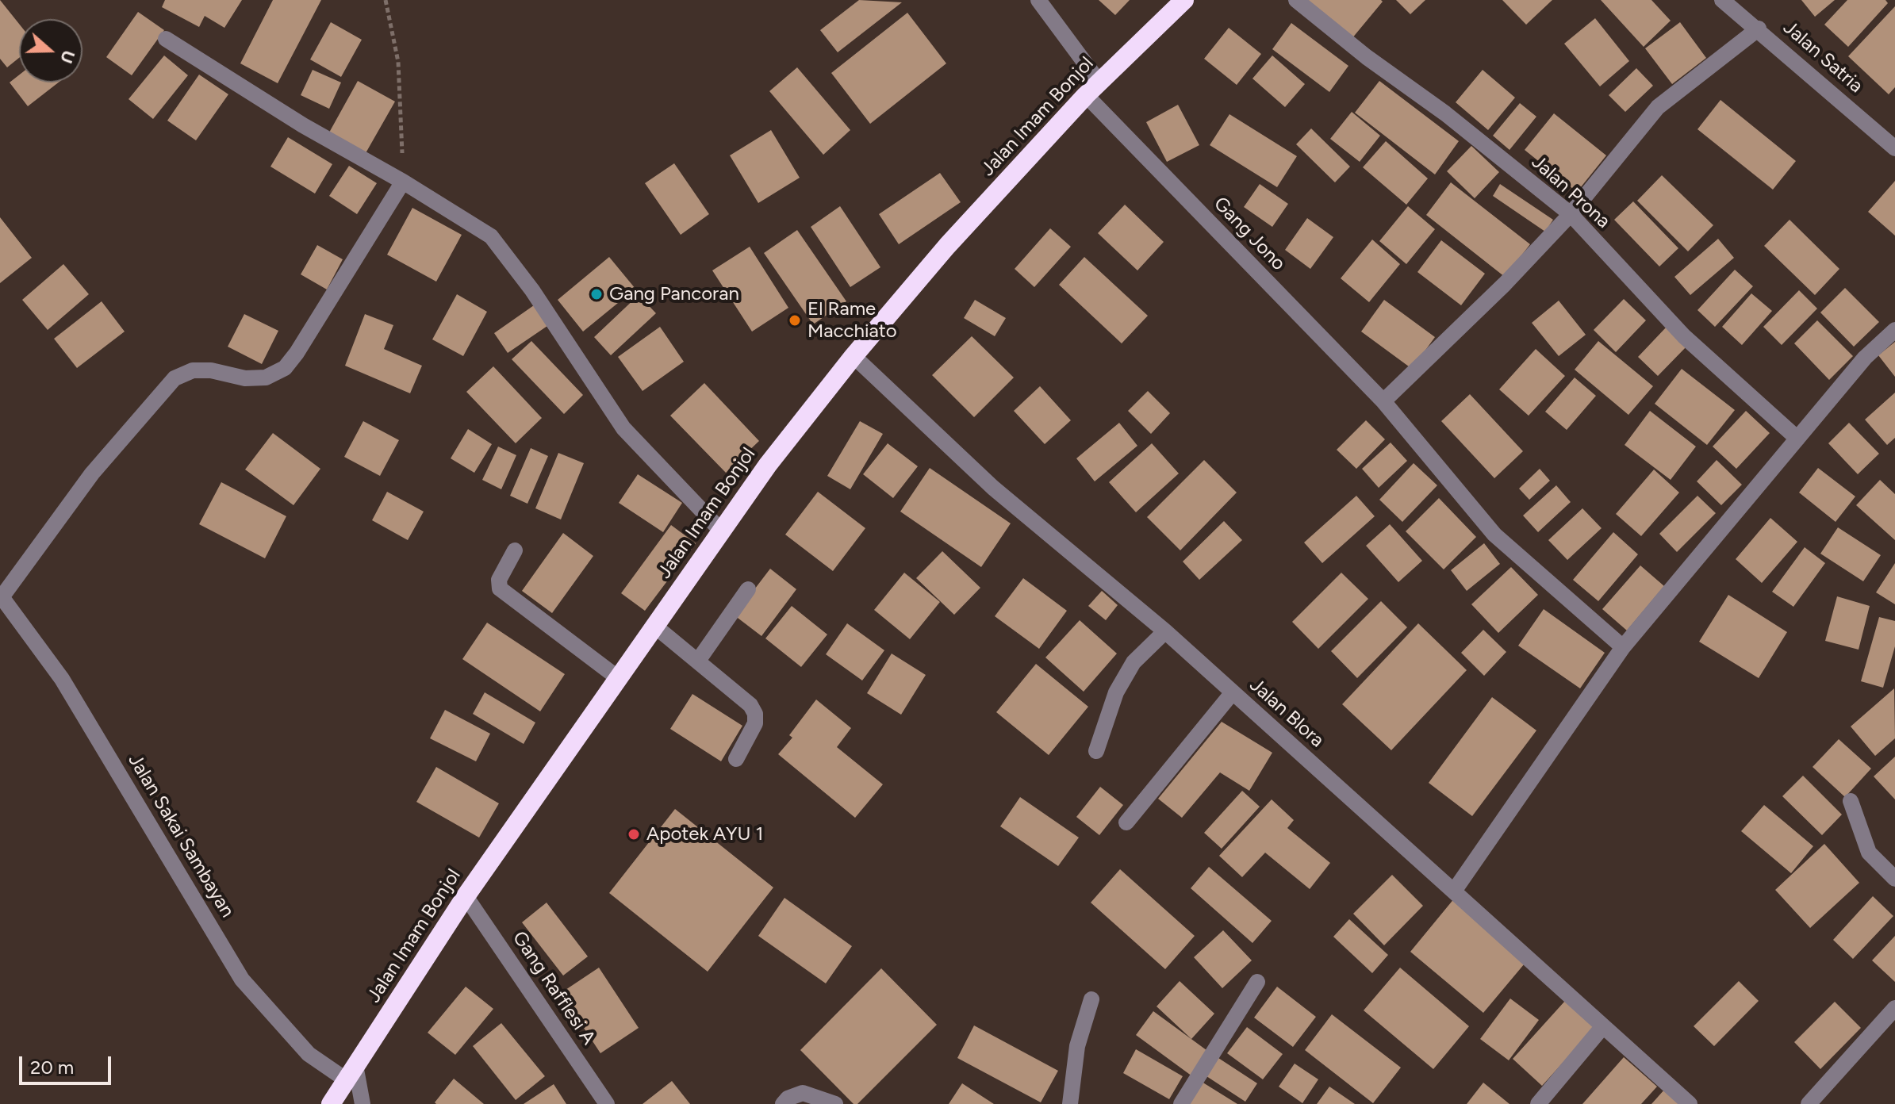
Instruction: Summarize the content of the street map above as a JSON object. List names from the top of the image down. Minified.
{"streets":{"highway":["Jalan Imam Bonjol"],"street":["Jalan Satria","Jalan Prona","Gang Jono","Jalan Blora","Jalan Sakai Sambayan","Gang Rafflesi A"]},"crossings":[["Jalan Imam Bonjol","Gang Jono"],["Jalan Imam Bonjol","Jalan Blora"],["Jalan Imam Bonjol","Jalan Sakai Sambayan"],["Jalan Imam Bonjol","Gang Rafflesi A"]],"places":["Gang Pancoran","El Rame Macchiato","Apotek AYU 1"],"scale_bar":"20 m","north":"right"}
